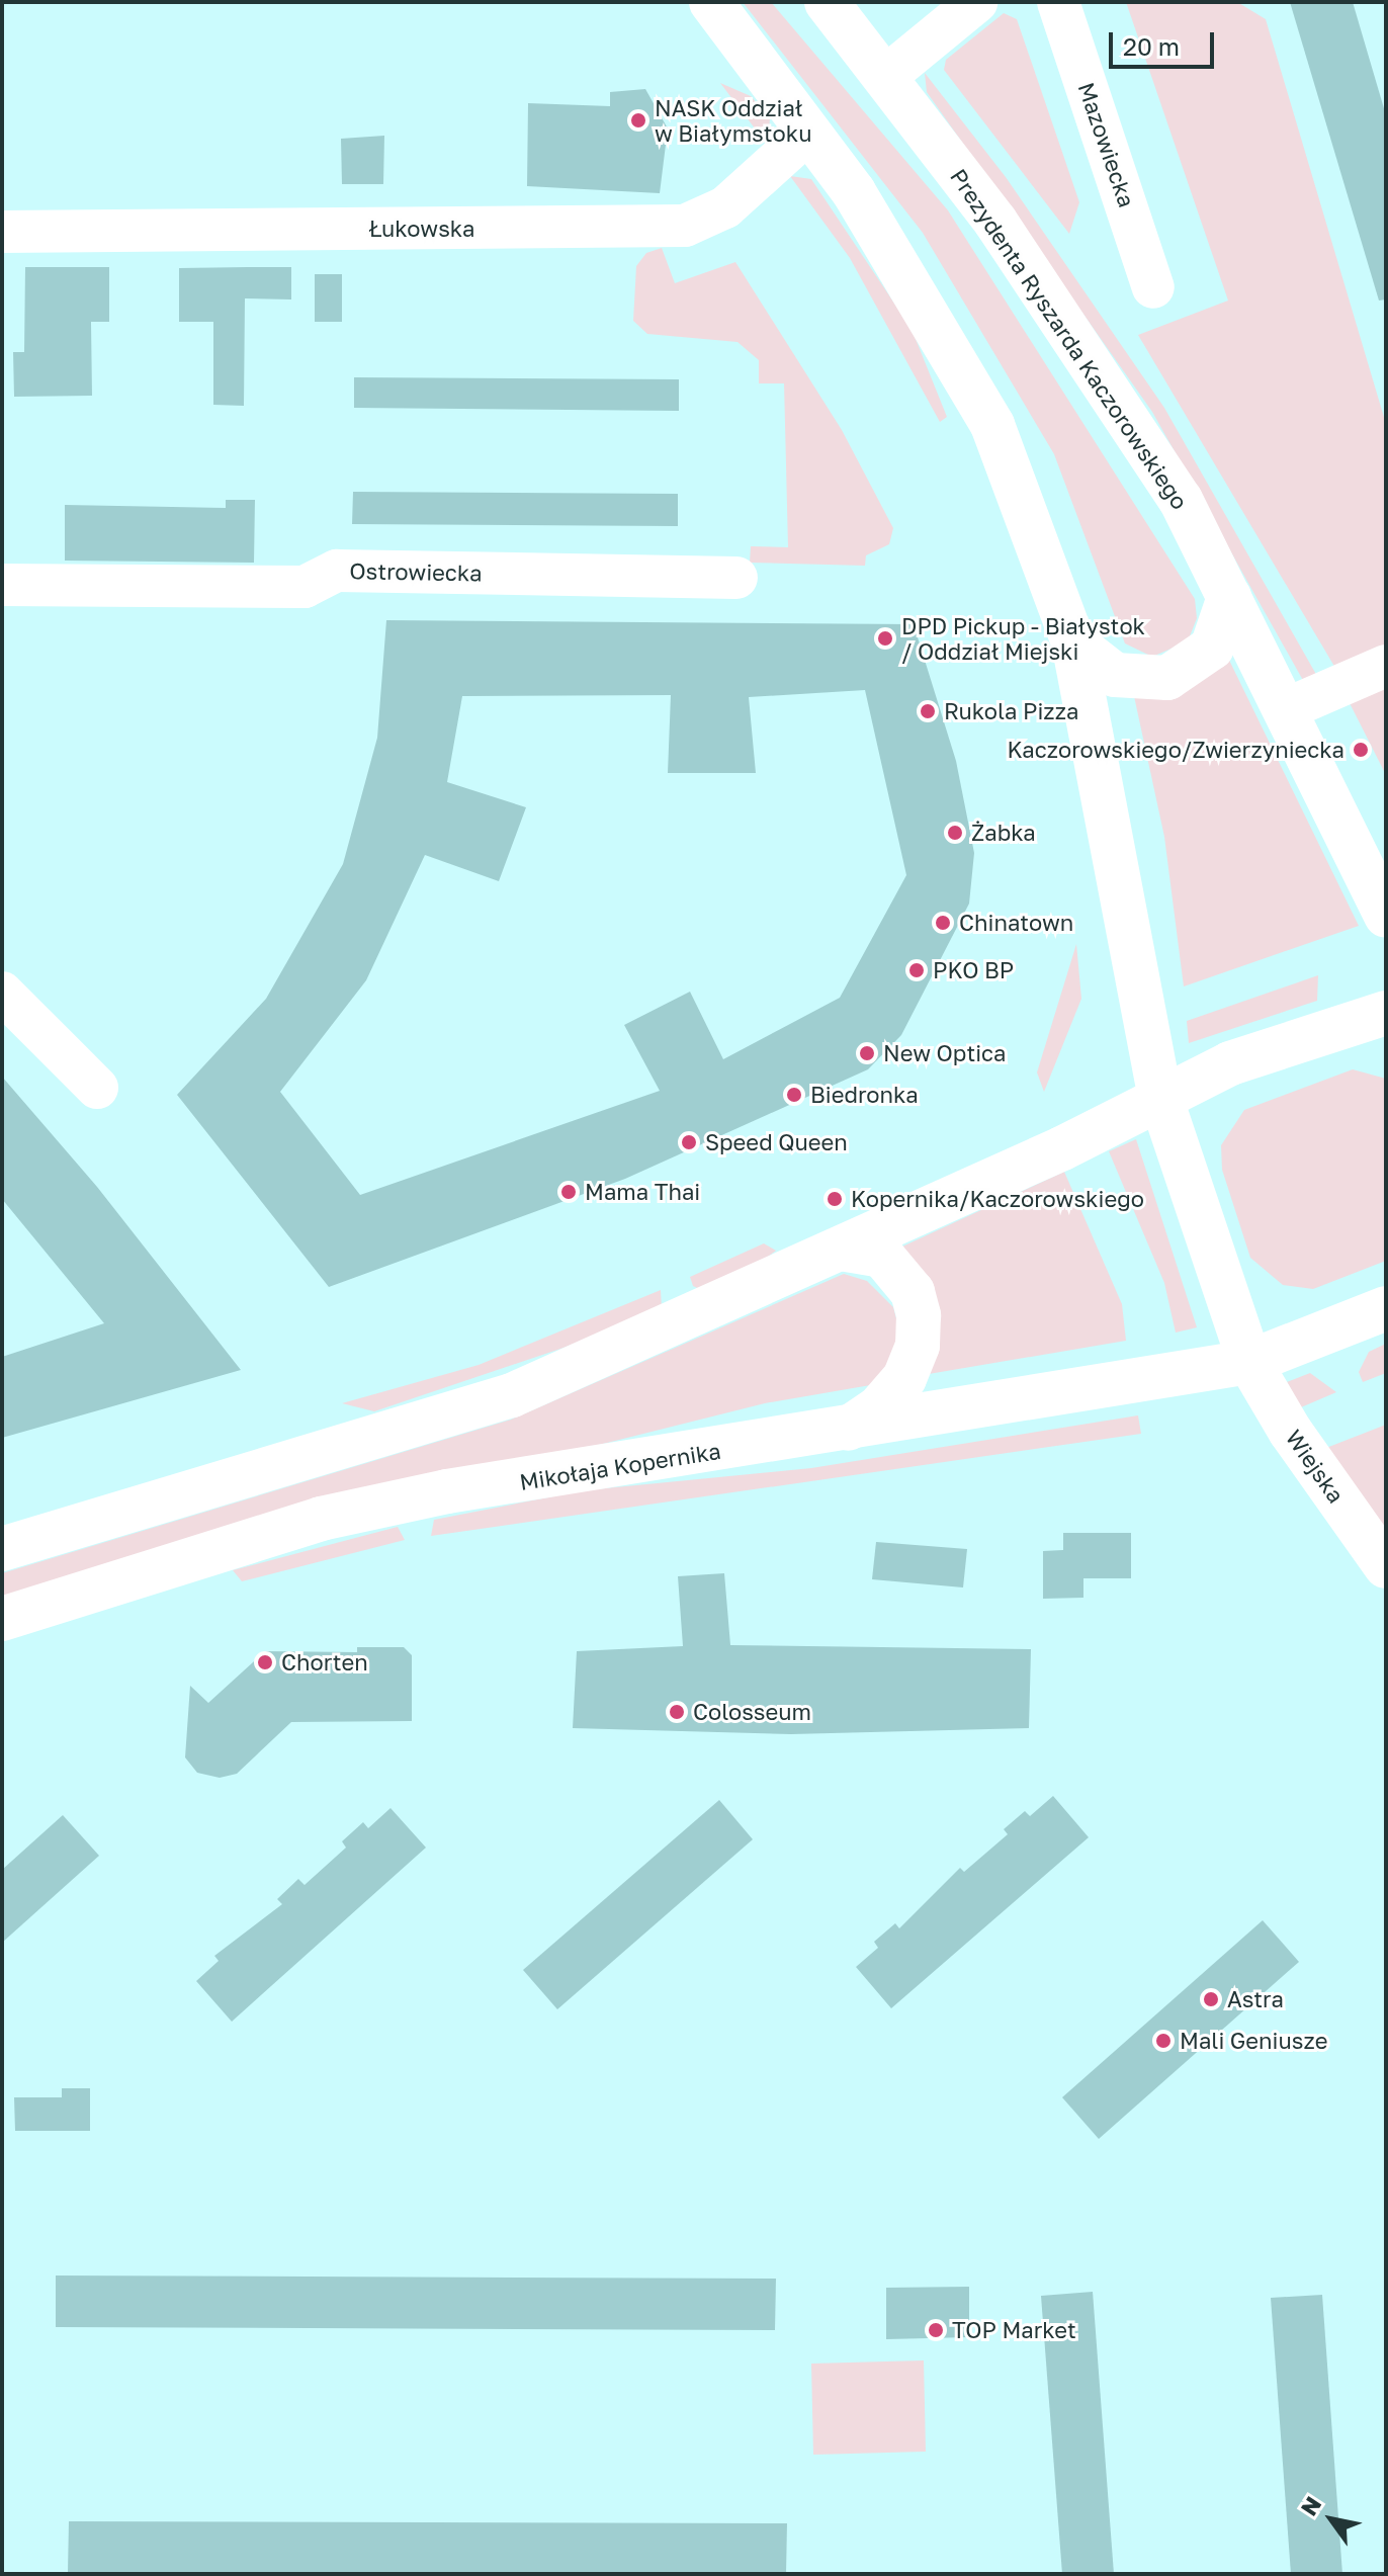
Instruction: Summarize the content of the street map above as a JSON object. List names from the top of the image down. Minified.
{"streets":{"main road":["Prezydenta Ryszarda Kaczorowskiego","Mikołaja Kopernika","Wiejska"],"street":["Mazowiecka","Łukowska","Ostrowiecka"]},"crossings":[["Mikołaja Kopernika","Wiejska"]],"places":["NASK Oddział w Białymstoku","DPD Pickup - Białystok / Oddział Miejski","Rukola Pizza","Kaczorowskiego/Zwierzyniecka","Żabka","Chinatown","PKO BP","New Optica","Biedronka","Speed Queen","Mama Thai","Kopernika/Kaczorowskiego","Chorten","Colosseum","Astra","Mali Geniusze","TOP Market"],"scale_bar":"20 m","north":"top left"}
